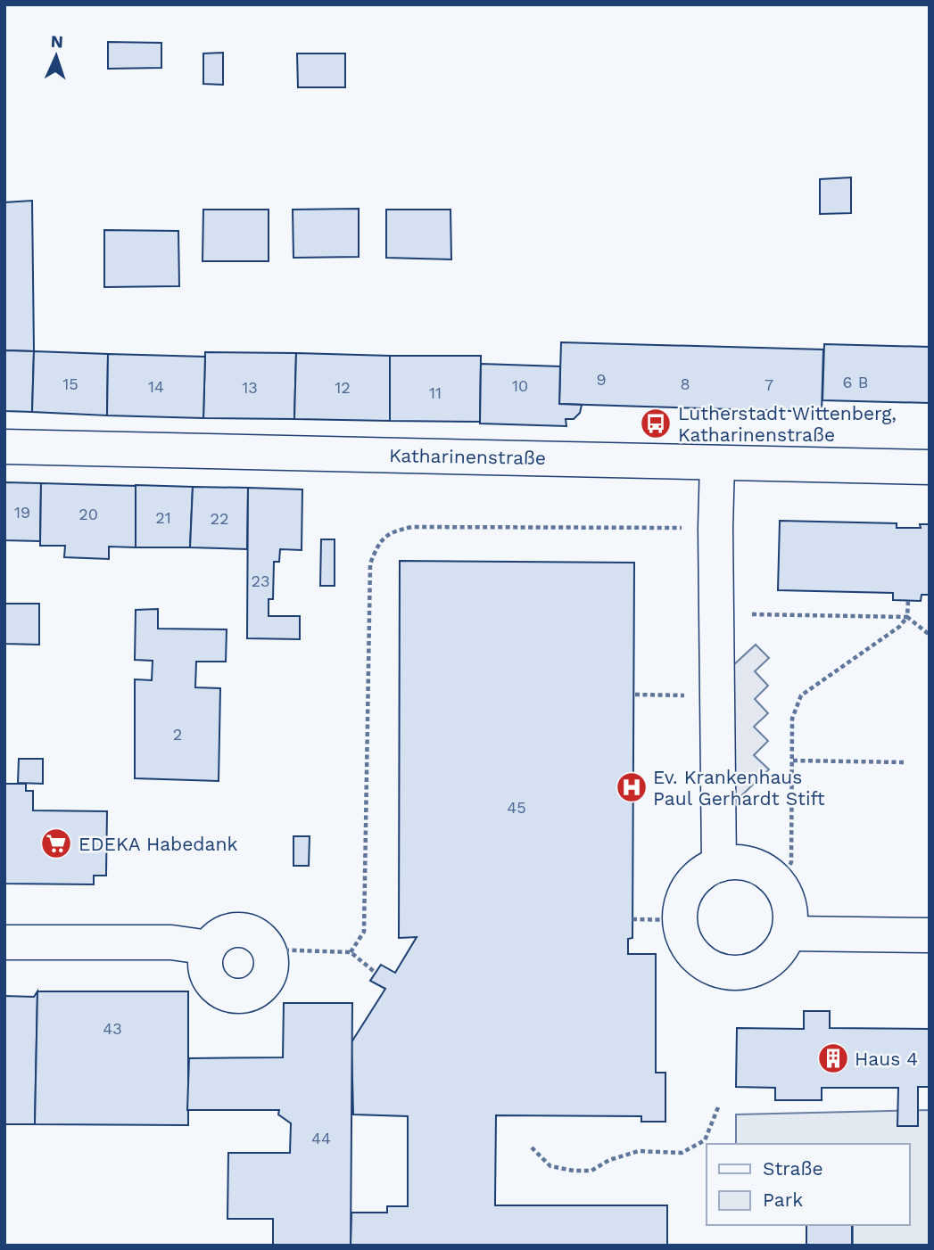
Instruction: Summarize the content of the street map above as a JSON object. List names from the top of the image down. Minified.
{"streets":{"street":["Katharinenstraße"]},"places":{"bus stop":["Lutherstadt Wittenberg, Katharinenstraße"],"hospital":["Ev. Krankenhaus Paul Gerhardt Stift"],"supermarket":["EDEKA Habedank"],"building":["Haus 4"]},"house_numbers":["9","6 B","15","8","7","10","14","13","12","11","19","20","21","22","23","2","45","43","44"],"legend":["Straße","Park"],"north":"top"}
